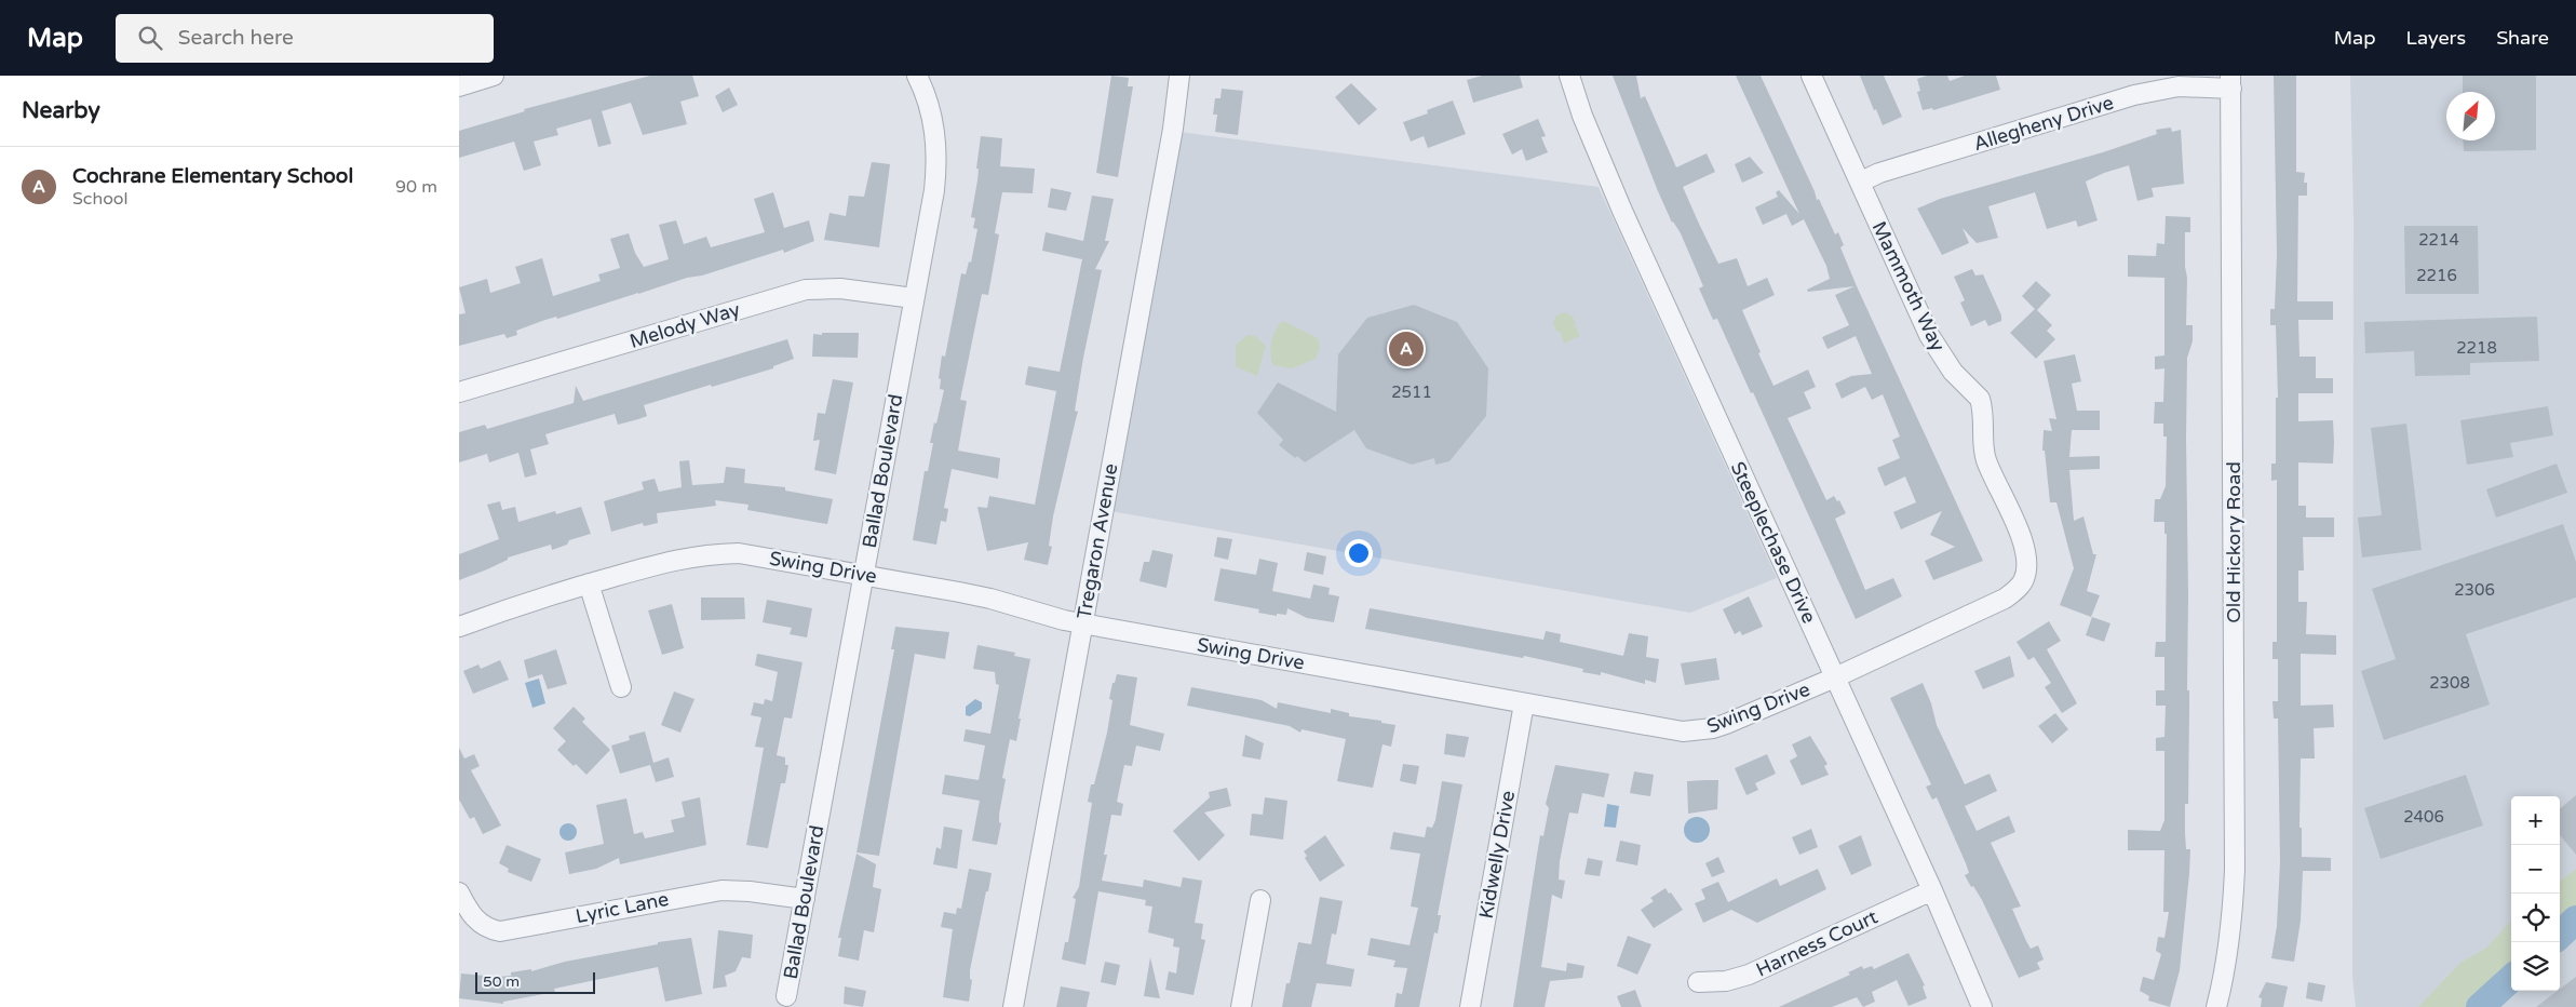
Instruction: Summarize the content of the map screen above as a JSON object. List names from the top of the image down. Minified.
{"streets":{"street":["Allegheny Drive","Mammoth Way","Melody Way","Ballad Boulevard","Tregaron Avenue","Steeplechase Drive","Old Hickory Road","Swing Drive","Kidwelly Drive","Lyric Lane","Harness Court"]},"crossings":[["Allegheny Drive","Mammoth Way"],["Allegheny Drive","Old Hickory Road"],["Mammoth Way","Swing Drive"],["Melody Way","Ballad Boulevard"],["Ballad Boulevard","Swing Drive"],["Ballad Boulevard","Lyric Lane"],["Tregaron Avenue","Swing Drive"],["Steeplechase Drive","Swing Drive"],["Steeplechase Drive","Harness Court"],["Swing Drive","Kidwelly Drive"]],"house_numbers":["2214","2216","2218","2511","2306","2308","2406"],"scale_bar":"50 m","north":"top right","page":{"header":"Map","search":"Search here","nav":["Map","Layers","Share"],"heading":"Nearby","list":[{"mark":"A","name":"Cochrane Elementary School","note":"School","value":"90 m"}],"pins":"A","map_buttons":["+","−"],"scale":"50 m"}}
